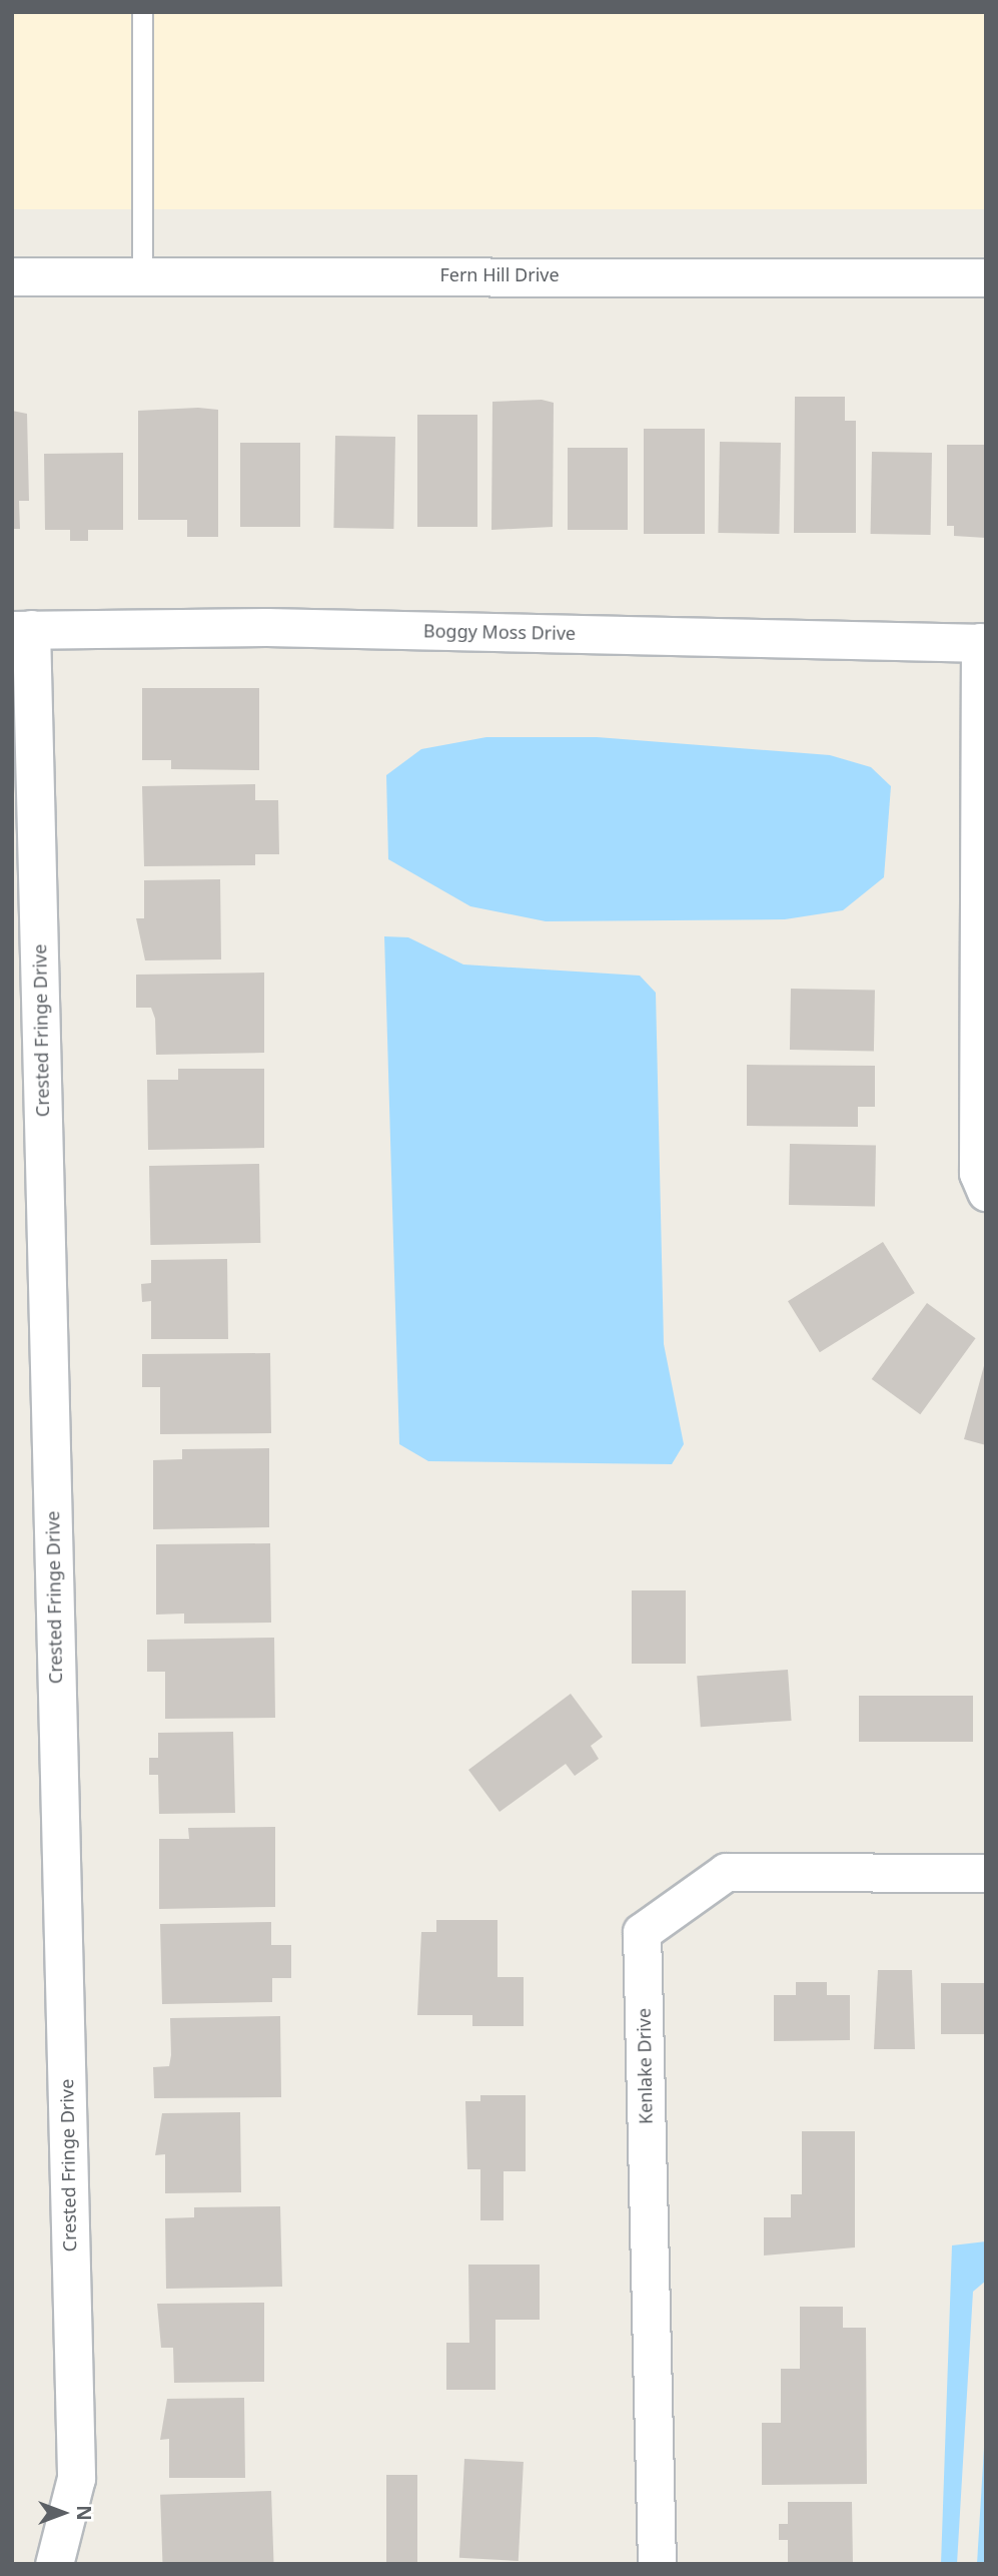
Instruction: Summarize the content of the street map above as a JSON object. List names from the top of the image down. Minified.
{"streets":{"street":["Fern Hill Drive","Boggy Moss Drive","Crested Fringe Drive","Kenlake Drive"]},"crossings":[["Boggy Moss Drive","Crested Fringe Drive"]],"north":"right"}
